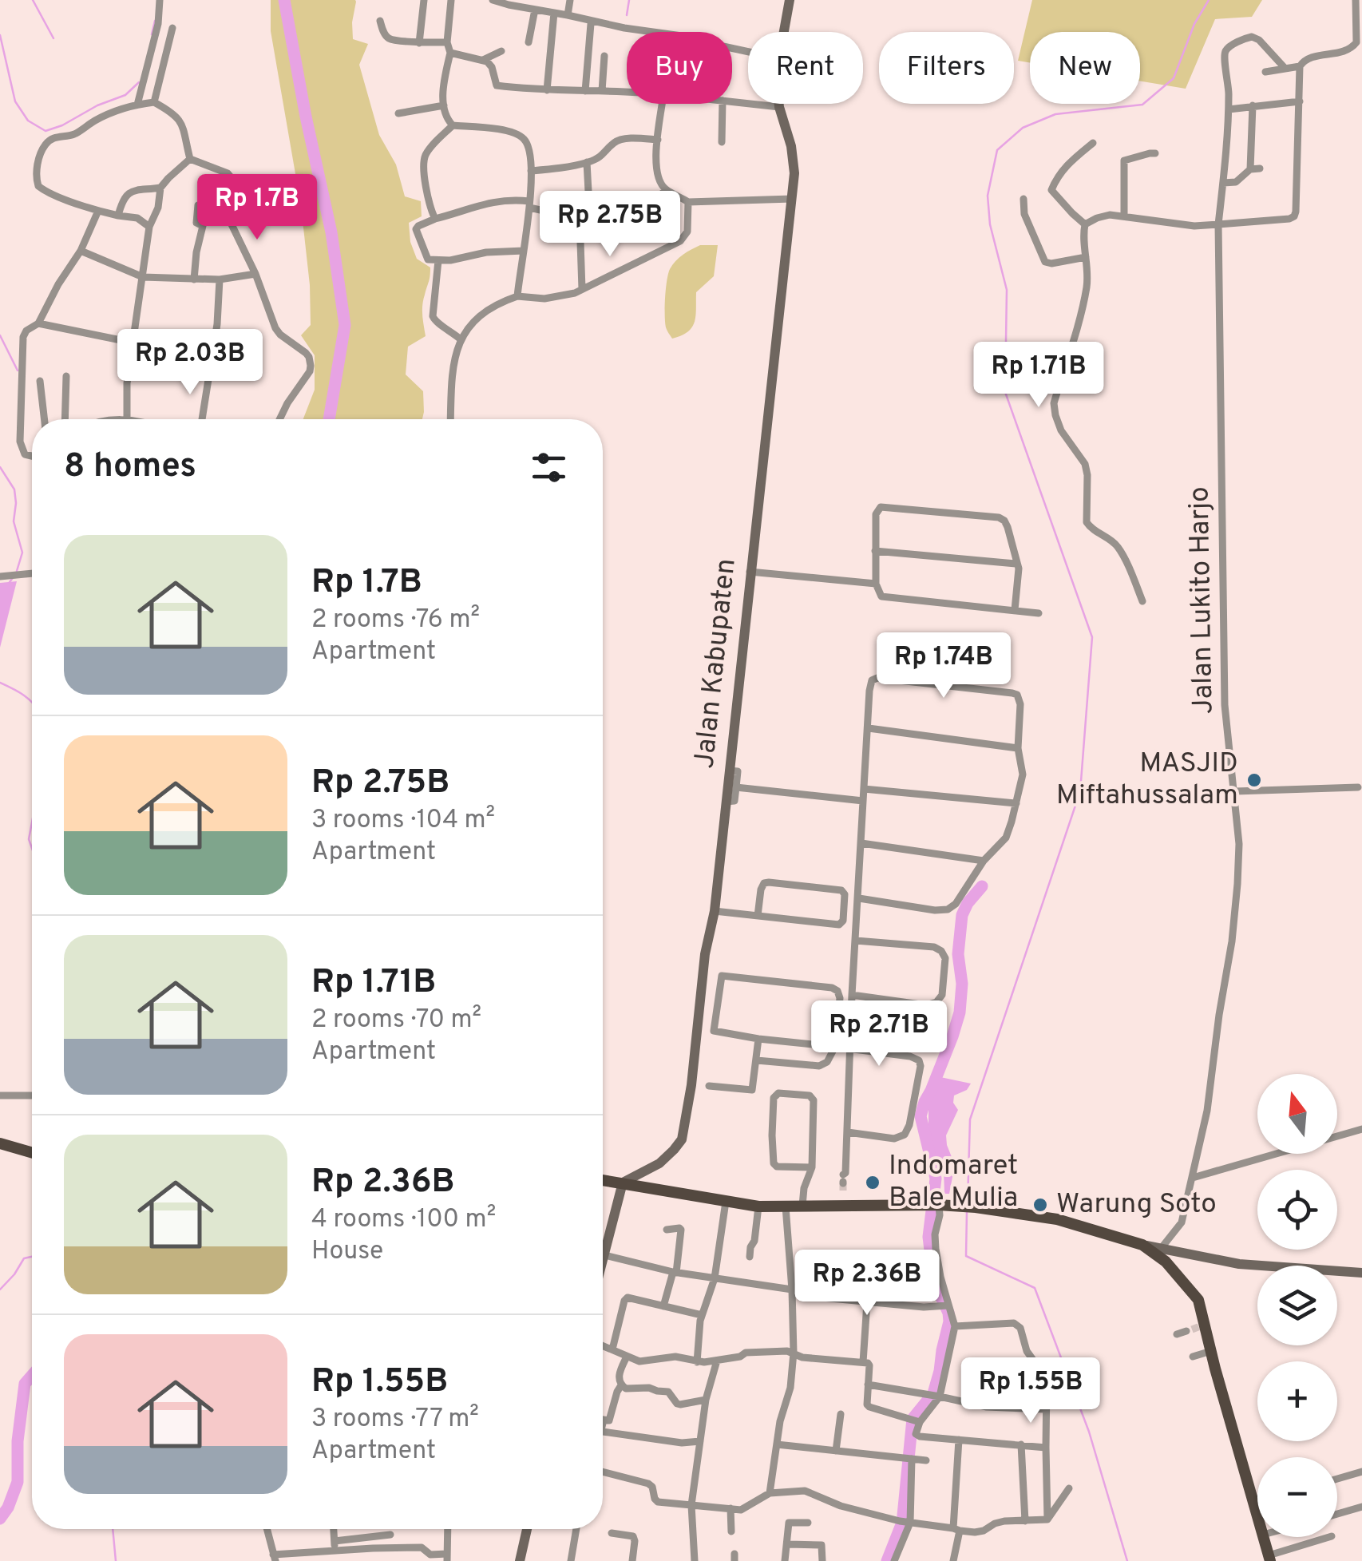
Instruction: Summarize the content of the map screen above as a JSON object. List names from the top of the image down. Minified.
{"streets":{"main road":["Jalan Kabupaten"],"street":["Jalan Lukito Harjo"]},"places":["MASJID Miftahussalam","Indomaret Bale Mulia","Warung Soto"],"north":"top","page":{"chip":["Buy","Rent","Filters","New"],"price":["Rp 1.7B","Rp 2.75B","Rp 2.03B","Rp 1.71B","Rp 1.74B","Rp 2.71B","Rp 2.36B","Rp 1.55B"],"heading":"8 homes","list":[{"name":"Rp 1.7B","note":"2 rooms · 76 m² · Apartment"},{"name":"Rp 2.75B","note":"3 rooms · 104 m² · Apartment"},{"name":"Rp 1.71B","note":"2 rooms · 70 m² · Apartment"},{"name":"Rp 2.36B","note":"4 rooms · 100 m² · House"},{"name":"Rp 1.55B","note":"3 rooms · 77 m² · Apartment"}],"map_buttons":["+","−"]}}
